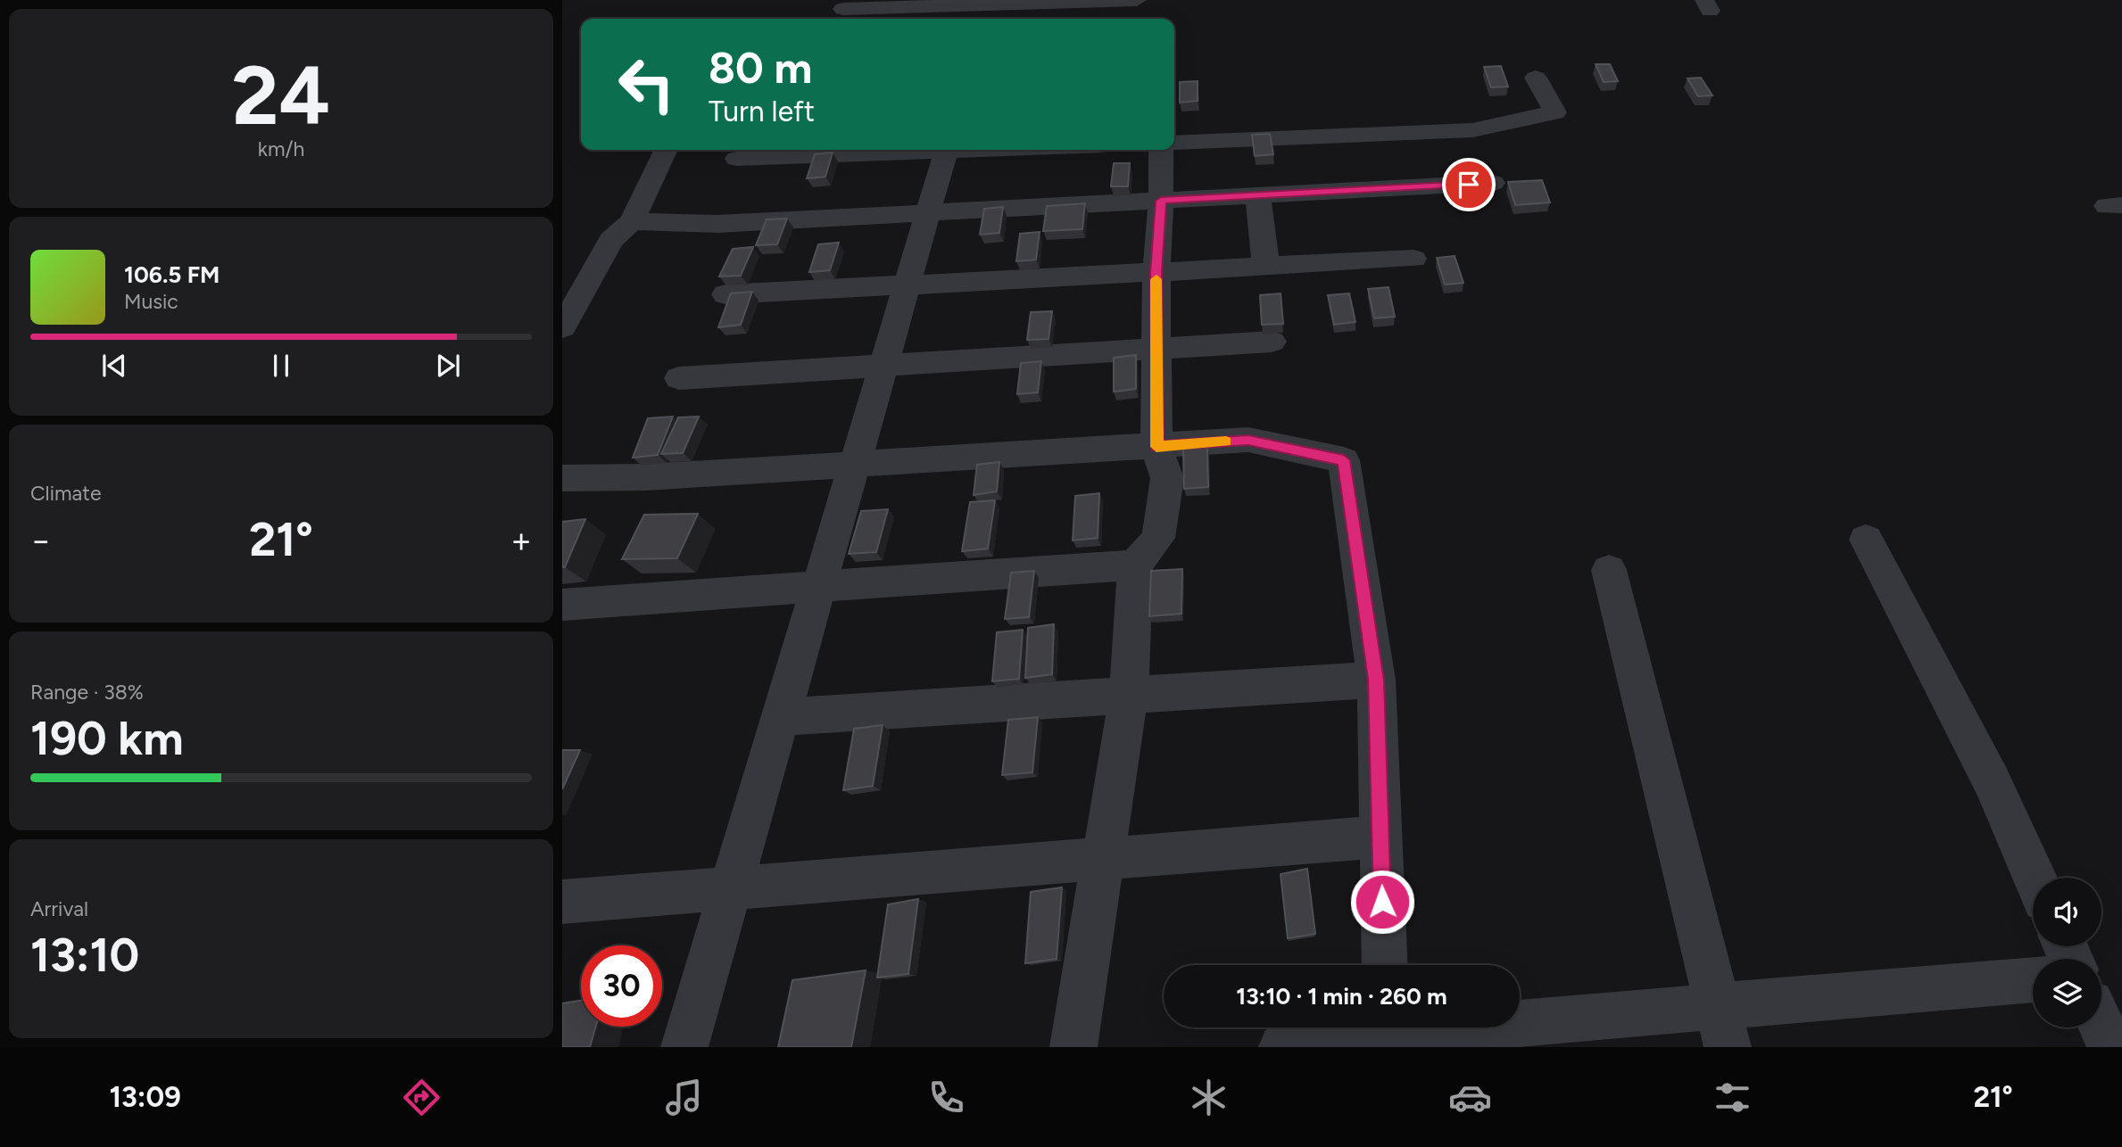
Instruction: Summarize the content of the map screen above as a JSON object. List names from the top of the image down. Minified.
{"page":{"tile":[["24","km/h"],"Climate",["Range · 38%","190 km"],["Arrival","13:10"]],"turn":["80 m","Turn left"],"song":["106.5 FM","Music"],"heat":["−","21°","+"],"limit":"30","trip":"13:10 · 1 min · 260 m","tabs":["13:09","21°"]}}
